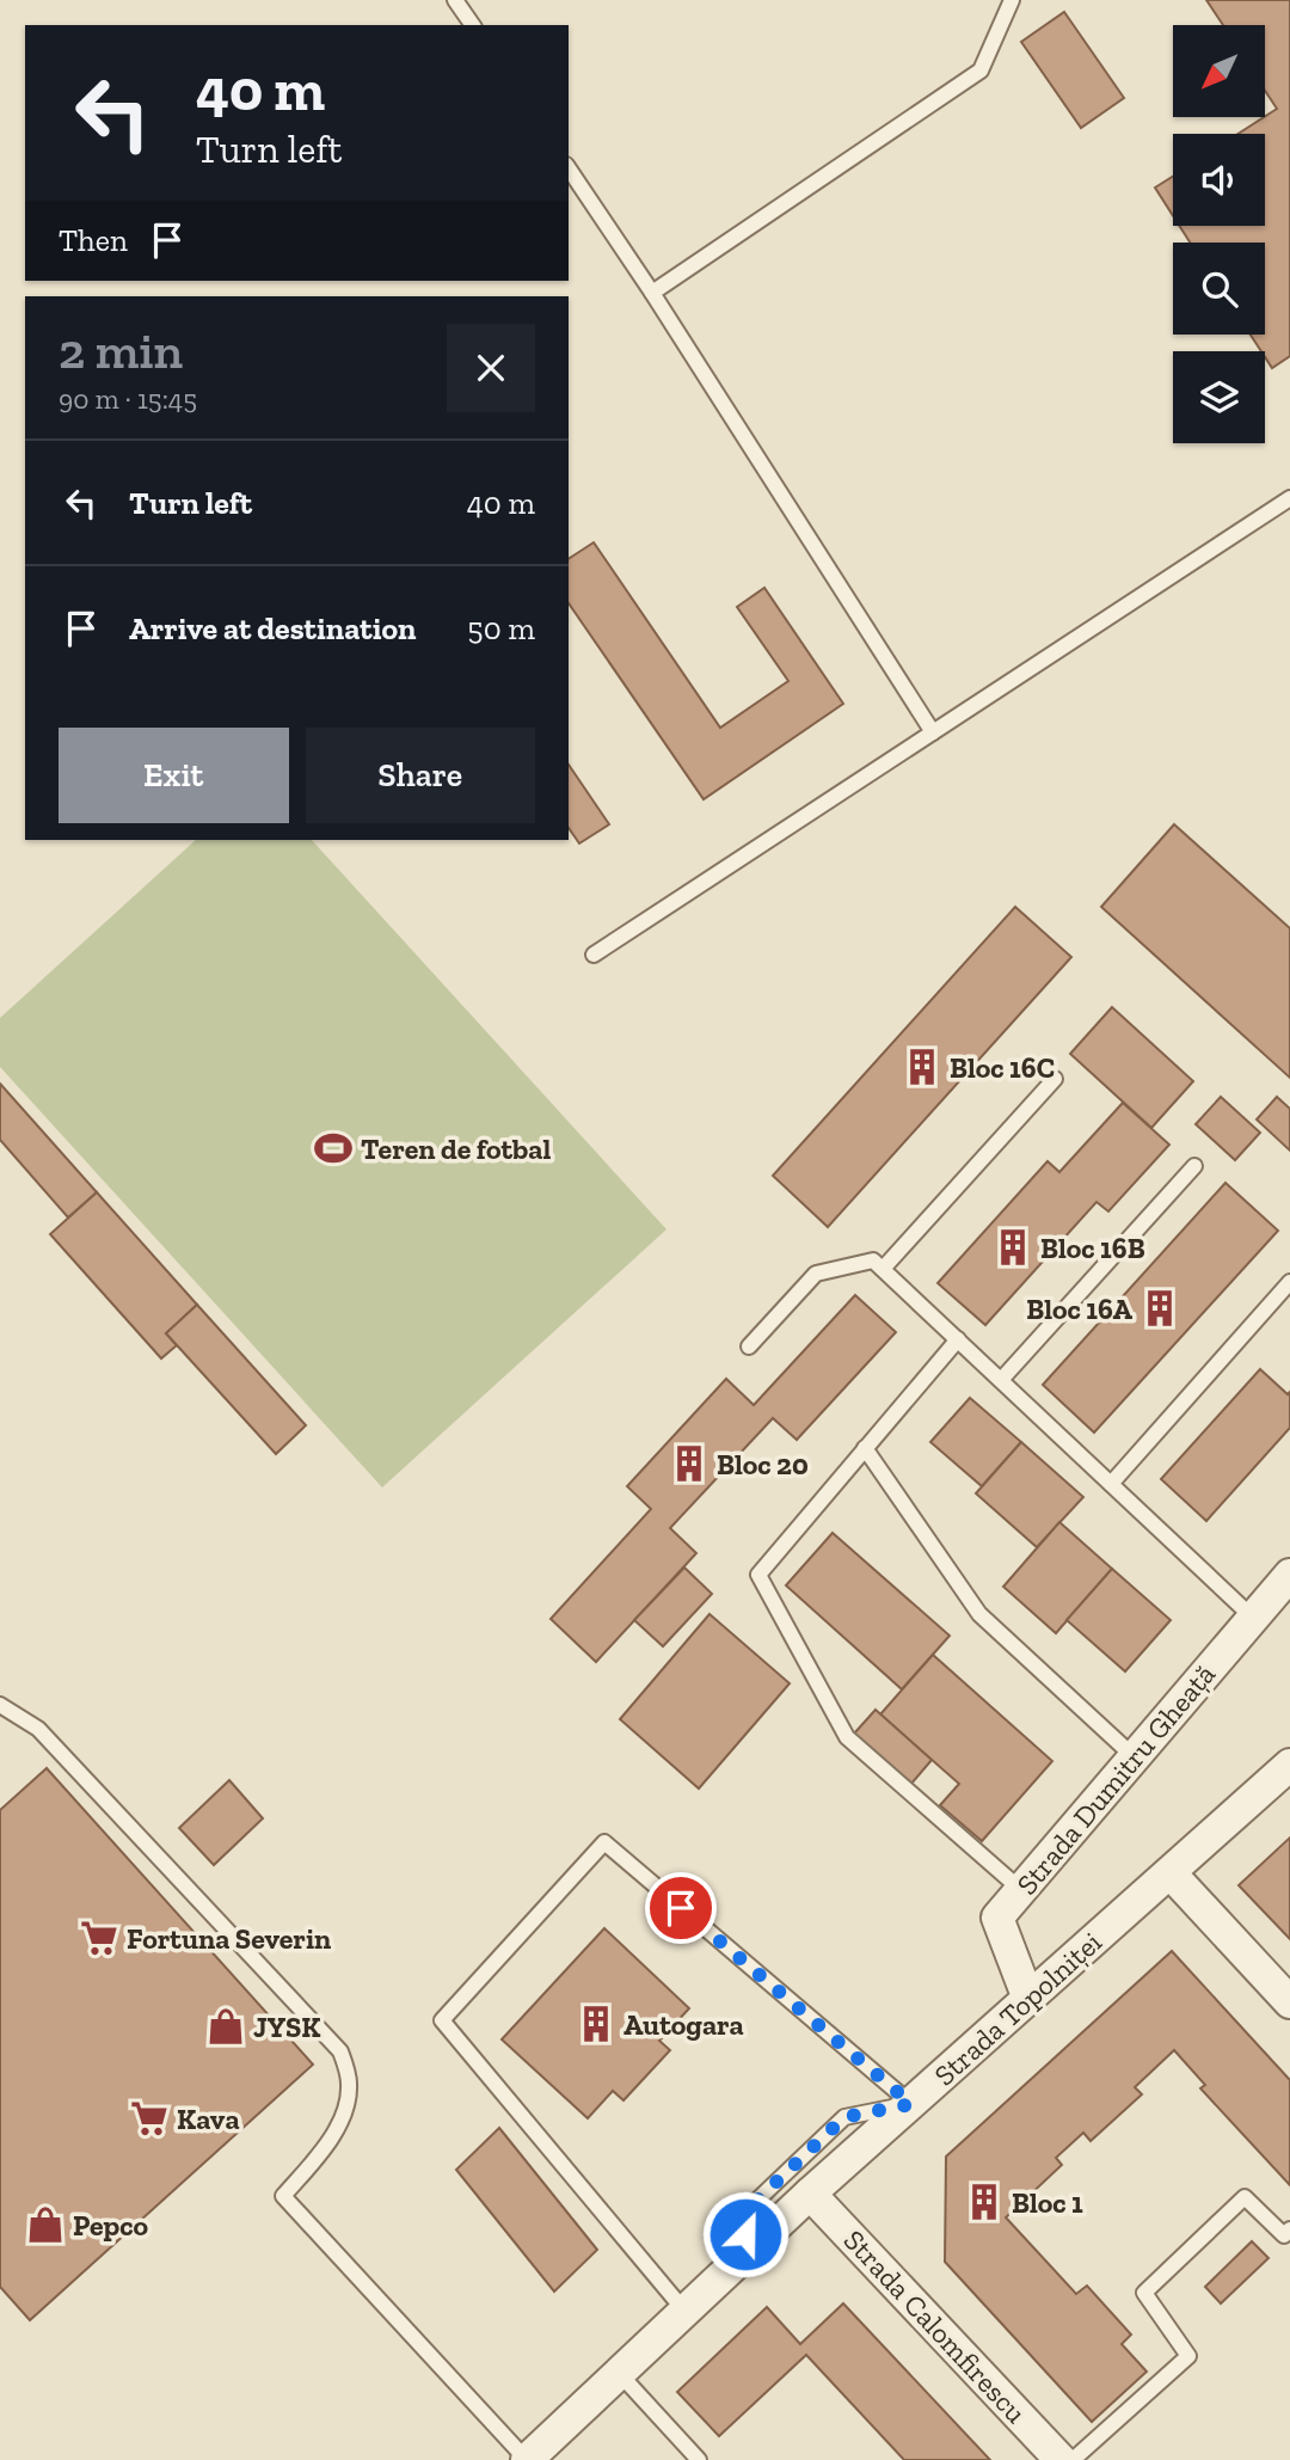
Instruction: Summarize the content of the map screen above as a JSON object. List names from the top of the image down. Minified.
{"streets":{"street":["Strada Dumitru Gheață","Strada Topolniței","Strada Calomfirescu"]},"crossings":[["Strada Dumitru Gheață","Strada Topolniței"],["Strada Topolniței","Strada Calomfirescu"]],"places":{"building":["Bloc 16C","Bloc 16B","Bloc 16A","Bloc 20","Autogara","Bloc 1"],"sports":["Teren de fotbal"],"supermarket":["Fortuna Severin","Kava"],"shop":["JYSK","Pepco"]},"north":"bottom left","page":{"turn":["40 m","Turn left"],"then":"Then","heading":["2 min","90 m · 15:45"],"list":[{"name":"Turn left","value":"40 m"},{"name":"Arrive at destination","value":"50 m"}],"buttons":["Exit","Share"]}}
